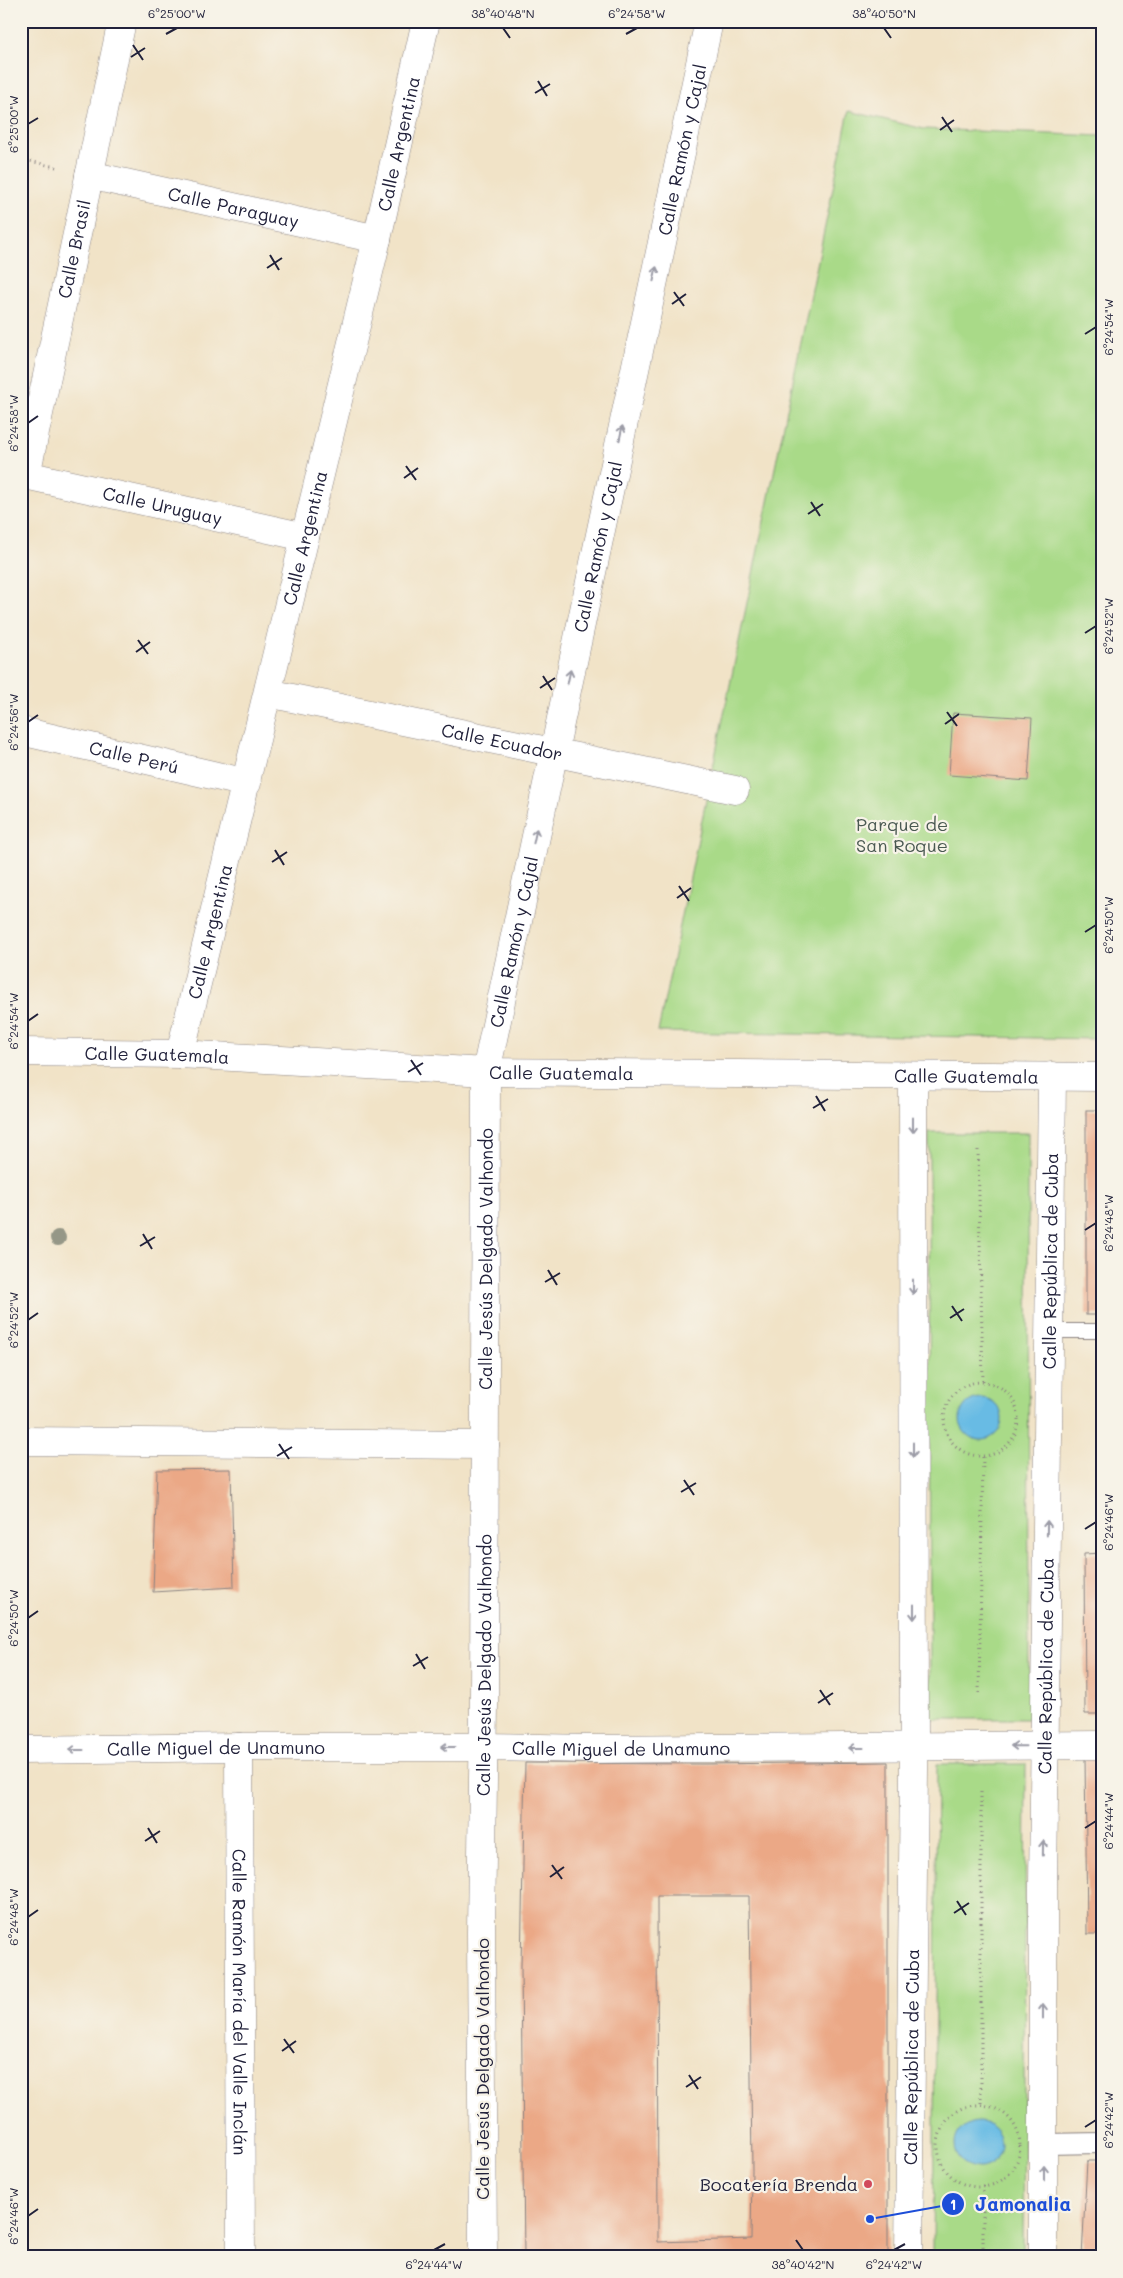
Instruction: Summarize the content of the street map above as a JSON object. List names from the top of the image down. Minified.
{"streets":{"street":["Calle Argentina","Calle Ramón y Cajal","Calle Paraguay","Calle Brasil","Calle Uruguay","Calle Ecuador","Calle Perú","Calle Guatemala","Calle Jesús Delgado Valhondo","Calle República de Cuba","Calle Miguel de Unamuno","Calle Ramón María del Valle Inclán"]},"crossings":[["Calle Argentina","Calle Paraguay"],["Calle Argentina","Calle Uruguay"],["Calle Argentina","Calle Ecuador"],["Calle Argentina","Calle Perú"],["Calle Argentina","Calle Guatemala"],["Calle Ramón y Cajal","Calle Ecuador"],["Calle Ramón y Cajal","Calle Guatemala"],["Calle Ramón y Cajal","Calle Jesús Delgado Valhondo"],["Calle Paraguay","Calle Brasil"],["Calle Brasil","Calle Uruguay"],["Calle Guatemala","Calle Jesús Delgado Valhondo"],["Calle Guatemala","Calle República de Cuba"],["Calle Jesús Delgado Valhondo","Calle Miguel de Unamuno"],["Calle República de Cuba","Calle Miguel de Unamuno"],["Calle Miguel de Unamuno","Calle Ramón María del Valle Inclán"]],"one_way":["Calle Ramón y Cajal","Calle Miguel de Unamuno"],"parks":["Parque de San Roque"],"places":["Bocatería Brenda","Jamonalia"],"coordinates":["6°25'00\"W","38°40'48\"N","6°24'58\"W","38°40'50\"N","6°24'54\"W","6°24'52\"W","6°24'56\"W","6°24'50\"W","6°24'48\"W","6°24'46\"W","6°24'44\"W","6°24'42\"W","38°40'42\"N"]}
